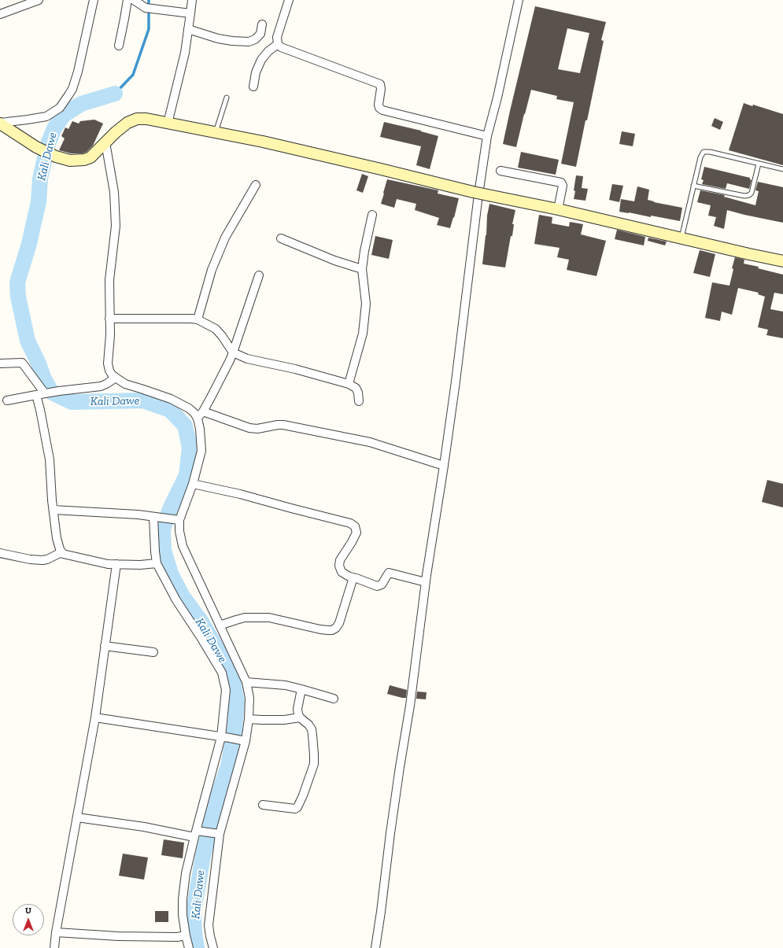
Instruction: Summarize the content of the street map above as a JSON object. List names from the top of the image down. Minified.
{"water":["Kali Dawe"],"north":"top"}
